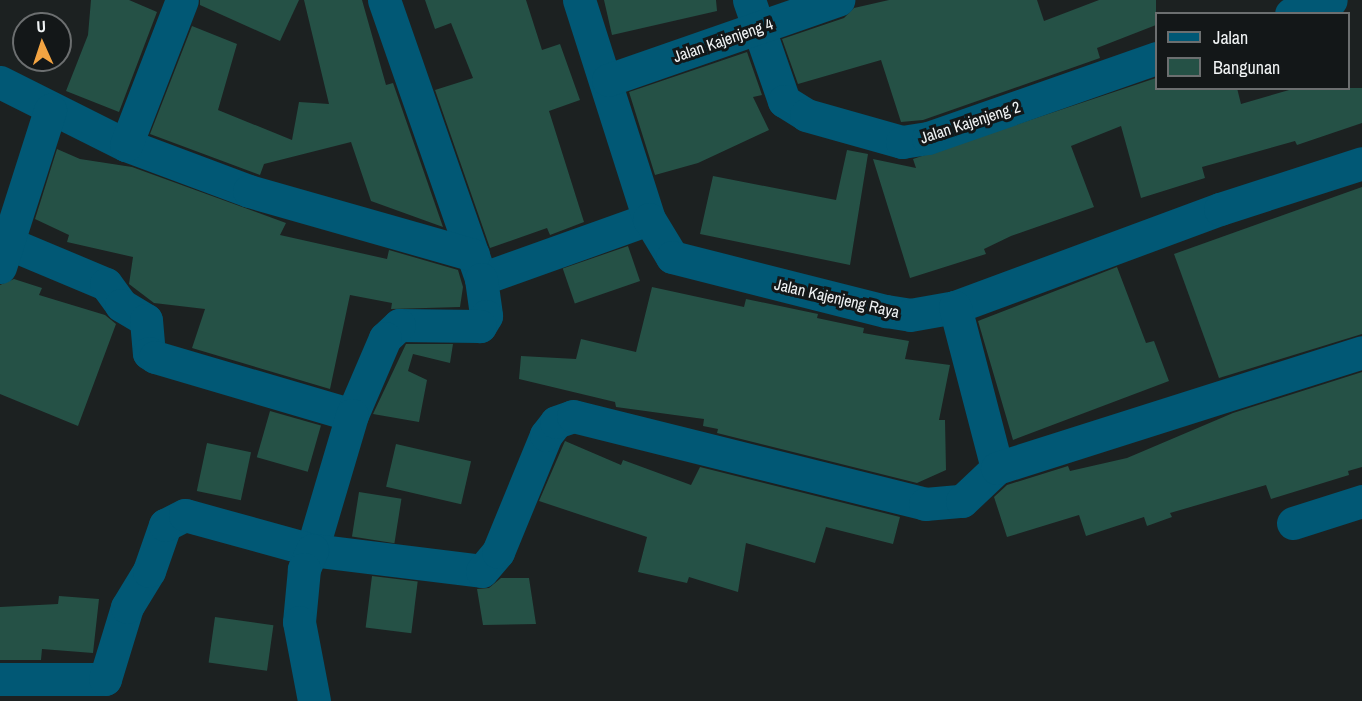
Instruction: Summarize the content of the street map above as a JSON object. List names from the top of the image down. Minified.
{"streets":{"street":["Jalan Kajenjeng 4","Jalan Kajenjeng 2","Jalan Kajenjeng Raya"]},"crossings":[["Jalan Kajenjeng 4","Jalan Kajenjeng 2"],["Jalan Kajenjeng 4","Jalan Kajenjeng Raya"]],"legend":["Jalan","Bangunan"],"north":"top"}
